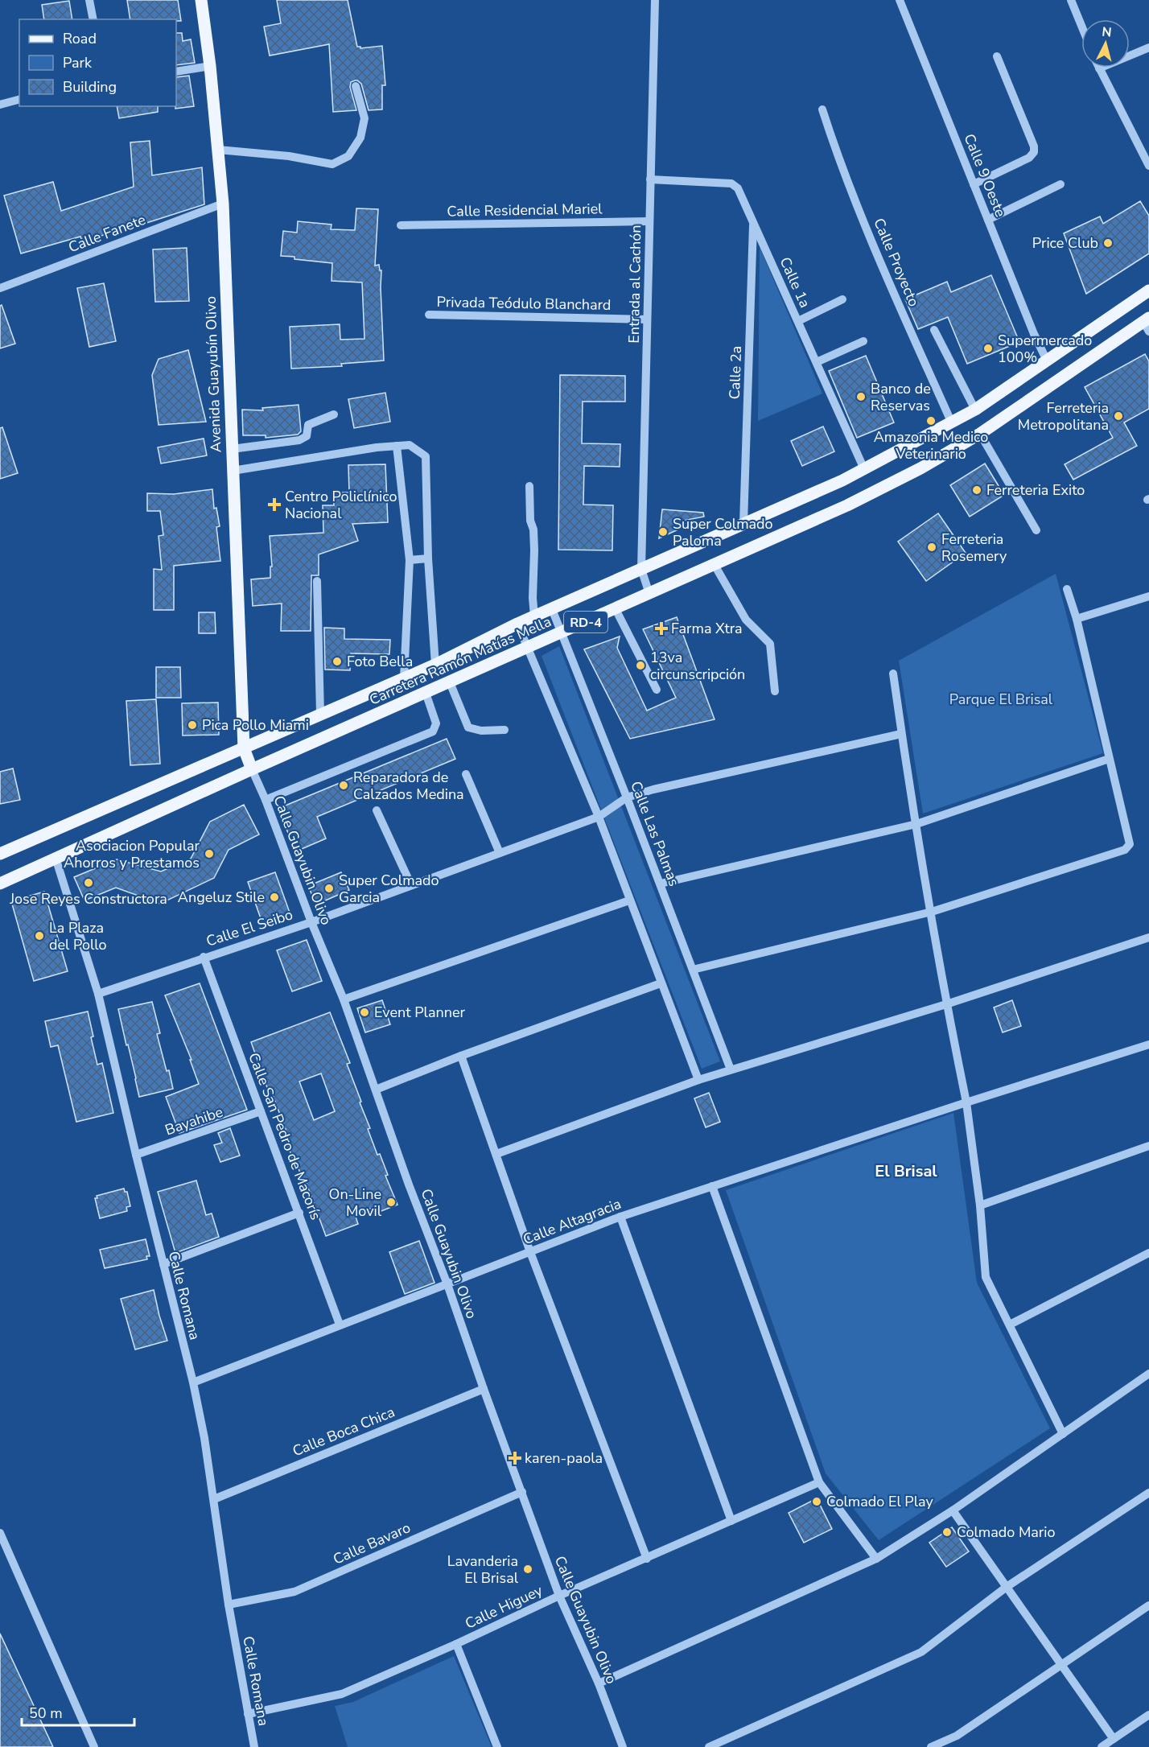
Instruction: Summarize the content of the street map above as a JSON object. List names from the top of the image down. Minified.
{"streets":{"main road":["Avenida Guayubín Olivo","RD-4","Carretera Ramón Matías Mella"],"street":["Calle 9 Oeste","Calle Residencial Mariel","Calle Fanete","Calle Proyecto","Calle 1a","Entrada al Cachón","Privada Teódulo Blanchard","Calle 2a","Calle Las Palmas","Calle Guayubin Olivo","Calle El Seibo","Bayahibe","Calle San Pedro de Macorís","Calle Altagracia","Calle Romana","Calle Boca Chica","Calle Bavaro","Calle Higuey"]},"crossings":[["Calle 9 Oeste","Carretera Ramón Matías Mella"],["Calle Residencial Mariel","Entrada al Cachón"],["Calle Fanete","Avenida Guayubín Olivo"],["Calle Proyecto","Carretera Ramón Matías Mella"],["Calle 1a","Entrada al Cachón"],["Calle 1a","Calle 2a"],["Calle 1a","Carretera Ramón Matías Mella"],["Entrada al Cachón","Privada Teódulo Blanchard"],["Entrada al Cachón","Carretera Ramón Matías Mella"],["Calle 2a","Carretera Ramón Matías Mella"],["Avenida Guayubín Olivo","Carretera Ramón Matías Mella"],["Avenida Guayubín Olivo","Calle Guayubin Olivo"],["Carretera Ramón Matías Mella","Calle Las Palmas"],["Carretera Ramón Matías Mella","Calle Guayubin Olivo"],["Carretera Ramón Matías Mella","Calle Romana"],["Calle Las Palmas","Calle El Seibo"],["Calle Guayubin Olivo","Calle El Seibo"],["Calle Guayubin Olivo","Calle Altagracia"],["Calle Guayubin Olivo","Calle Boca Chica"],["Calle Guayubin Olivo","Calle Bavaro"],["Calle Guayubin Olivo","Calle Higuey"],["Calle El Seibo","Calle San Pedro de Macorís"],["Calle El Seibo","Calle Romana"],["Bayahibe","Calle San Pedro de Macorís"],["Bayahibe","Calle Romana"],["Calle San Pedro de Macorís","Calle Altagracia"],["Calle Altagracia","Calle Romana"],["Calle Romana","Calle Boca Chica"],["Calle Romana","Calle Bavaro"],["Calle Romana","Calle Higuey"]],"districts":["El Brisal"],"parks":["Parque El Brisal"],"places":{"other":["Price Club","Supermercado 100%","Banco de Reservas","Ferreteria Metropolitana","Amazonia Medico Veterinario","Ferreteria Exito","Super Colmado Paloma","Ferreteria Rosemery","Foto Bella","13va circunscripción","Pica Pollo Miami","Reparadora de Calzados Medina","Asociacion Popular Ahorros y Prestamos","Jose Reyes Constructora","Super Colmado Garcia","Angeluz Stile","La Plaza del Pollo","Event Planner","On-Line Movil","Colmado El Play","Colmado Mario","Lavanderia El Brisal"],"health":["Centro Policlínico Nacional","Farma Xtra","karen-paola"]},"legend":["Road","Park","Building"],"scale_bar":"50 m","north":"top"}
